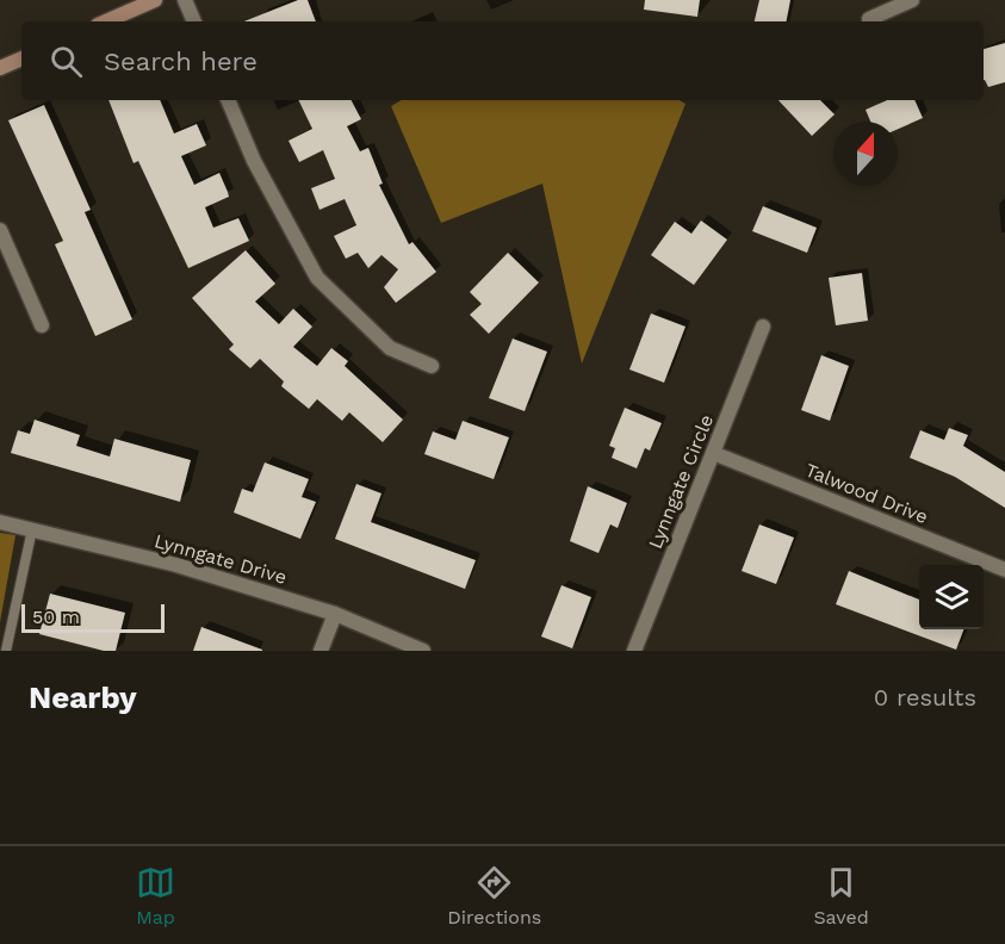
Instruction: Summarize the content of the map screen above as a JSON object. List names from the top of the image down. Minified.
{"streets":{"street":["Lynngate Circle","Talwood Drive","Lynngate Drive"]},"crossings":[["Lynngate Circle","Talwood Drive"]],"scale_bar":"50 m","north":"top","page":{"search":"Search here","scale":"50 m","heading":["Nearby","0 results"],"nav":["Map","Directions","Saved"]}}
